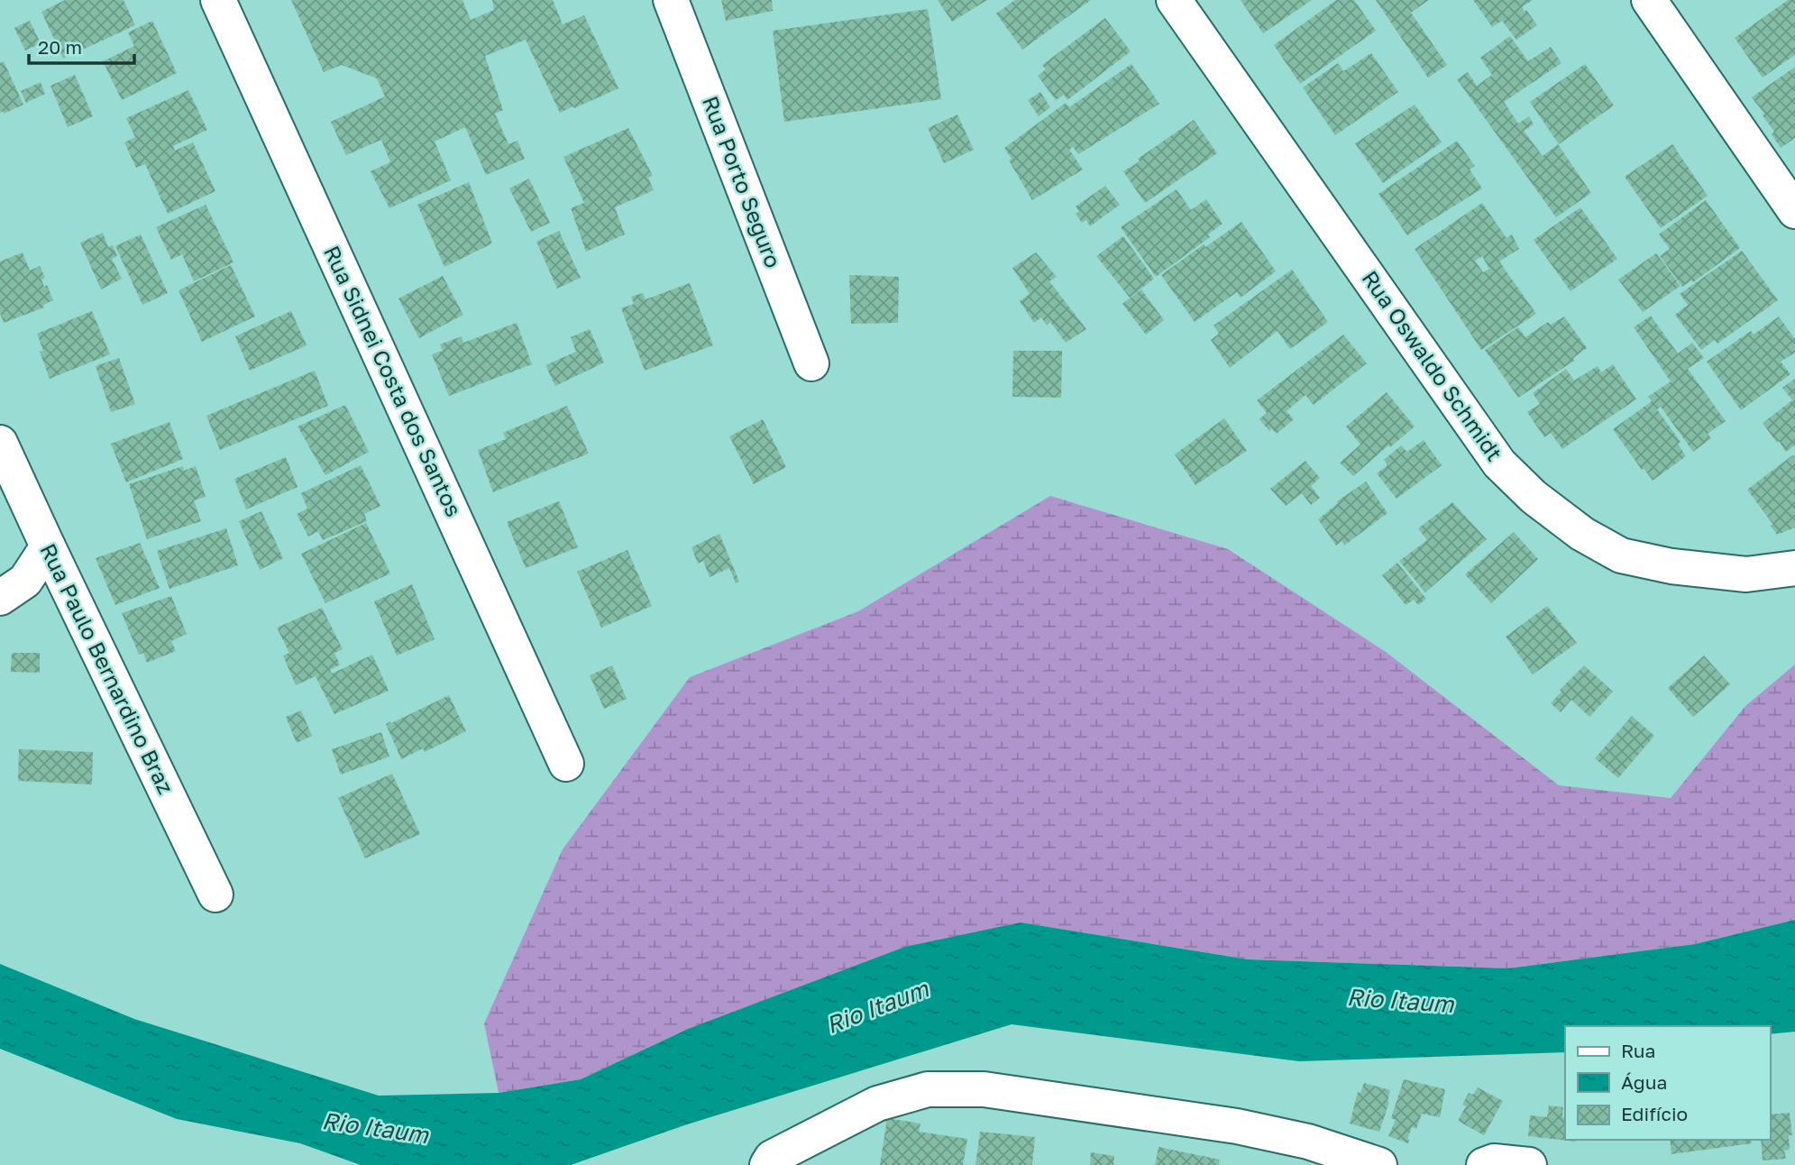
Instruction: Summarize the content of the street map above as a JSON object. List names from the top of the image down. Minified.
{"streets":{"street":["Rua Porto Seguro","Rua Oswaldo Schmidt","Rua Sidnei Costa dos Santos","Rua Paulo Bernardino Braz"]},"water":["Rio Itaum"],"legend":["Rua","Água","Edifício"],"scale_bar":"20 m"}
